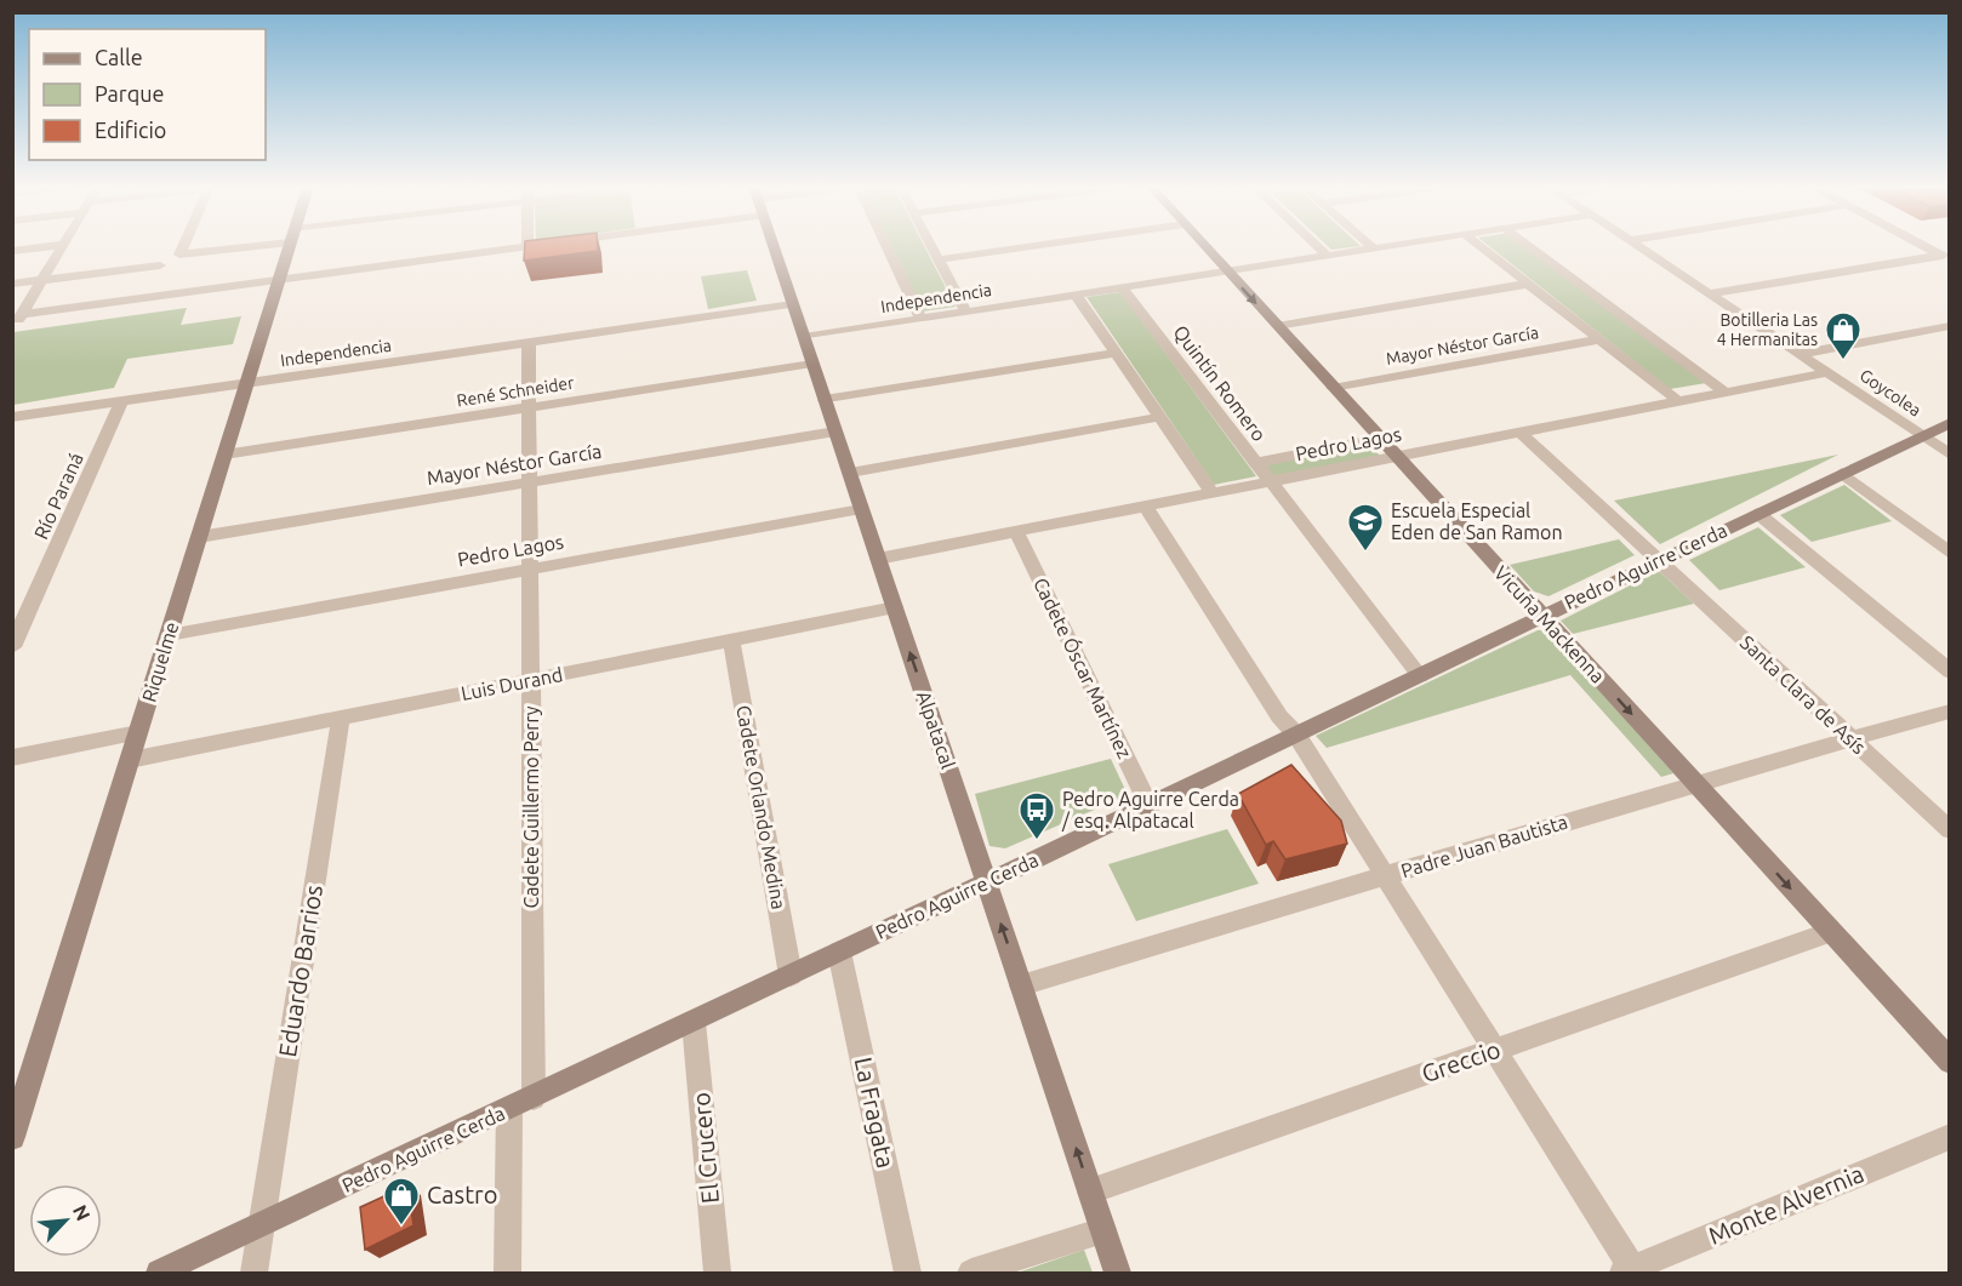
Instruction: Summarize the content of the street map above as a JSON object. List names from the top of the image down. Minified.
{"streets":{"street":["Independencia","Mayor Néstor García","Quintín Romero","René Schneider","Goycolea","Pedro Lagos","Río Paraná","Pedro Aguirre Cerda","Vicuña Mackenna","Riquelme","Cadete Óscar Martínez","Luis Durand","Santa Clara de Asís","Alpatacal","Cadete Guillermo Perry","Cadete Orlando Medina","Padre Juan Bautista","Eduardo Barrios","Greccio","La Fragata","El Crucero","Monte Alvernia"]},"crossings":[["Independencia","Quintín Romero"],["Independencia","Río Paraná"],["Independencia","Vicuña Mackenna"],["Independencia","Riquelme"],["Independencia","Alpatacal"],["Independencia","Cadete Guillermo Perry"],["Mayor Néstor García","Vicuña Mackenna"],["Mayor Néstor García","Riquelme"],["Mayor Néstor García","Alpatacal"],["Mayor Néstor García","Cadete Guillermo Perry"],["Quintín Romero","Pedro Lagos"],["Quintín Romero","Pedro Aguirre Cerda"],["René Schneider","Riquelme"],["René Schneider","Alpatacal"],["René Schneider","Cadete Guillermo Perry"],["Goycolea","Pedro Lagos"],["Goycolea","Pedro Aguirre Cerda"],["Pedro Lagos","Vicuña Mackenna"],["Pedro Lagos","Riquelme"],["Pedro Lagos","Cadete Óscar Martínez"],["Pedro Lagos","Santa Clara de Asís"],["Pedro Lagos","Alpatacal"],["Pedro Lagos","Cadete Guillermo Perry"],["Pedro Aguirre Cerda","Vicuña Mackenna"],["Pedro Aguirre Cerda","Cadete Óscar Martínez"],["Pedro Aguirre Cerda","Santa Clara de Asís"],["Pedro Aguirre Cerda","Alpatacal"],["Pedro Aguirre Cerda","Cadete Guillermo Perry"],["Pedro Aguirre Cerda","Cadete Orlando Medina"],["Pedro Aguirre Cerda","Eduardo Barrios"],["Pedro Aguirre Cerda","La Fragata"],["Pedro Aguirre Cerda","El Crucero"],["Vicuña Mackenna","Padre Juan Bautista"],["Vicuña Mackenna","Greccio"],["Riquelme","Luis Durand"],["Luis Durand","Alpatacal"],["Luis Durand","Cadete Guillermo Perry"],["Luis Durand","Cadete Orlando Medina"],["Luis Durand","Eduardo Barrios"],["Santa Clara de Asís","Padre Juan Bautista"],["Alpatacal","Padre Juan Bautista"],["Alpatacal","Greccio"]],"one_way":["Vicuña Mackenna","Alpatacal"],"places":{"shop":["Botilleria Las 4 Hermanitas","Castro"],"school or university":["Escuela Especial Eden de San Ramon"],"bus stop":["Pedro Aguirre Cerda / esq. Alpatacal"]},"legend":["Calle","Parque","Edificio"],"north":"top right"}
